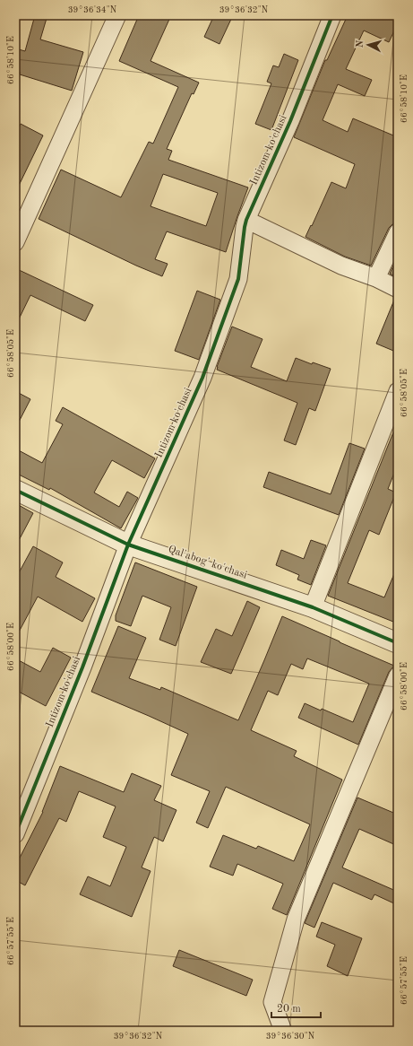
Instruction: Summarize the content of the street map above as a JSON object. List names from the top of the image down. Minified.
{"streets":{"street":["Intizom ko'chasi","Qal'abog' ko'chasi"]},"crossings":[["Intizom ko'chasi","Qal'abog' ko'chasi"]],"scale_bar":"20 m","north":"left","coordinates":["39°36'34\"N","39°36'32\"N","66°58'10\"E","66°58'05\"E","66°58'00\"E","66°57'55\"E","39°36'30\"N"]}
